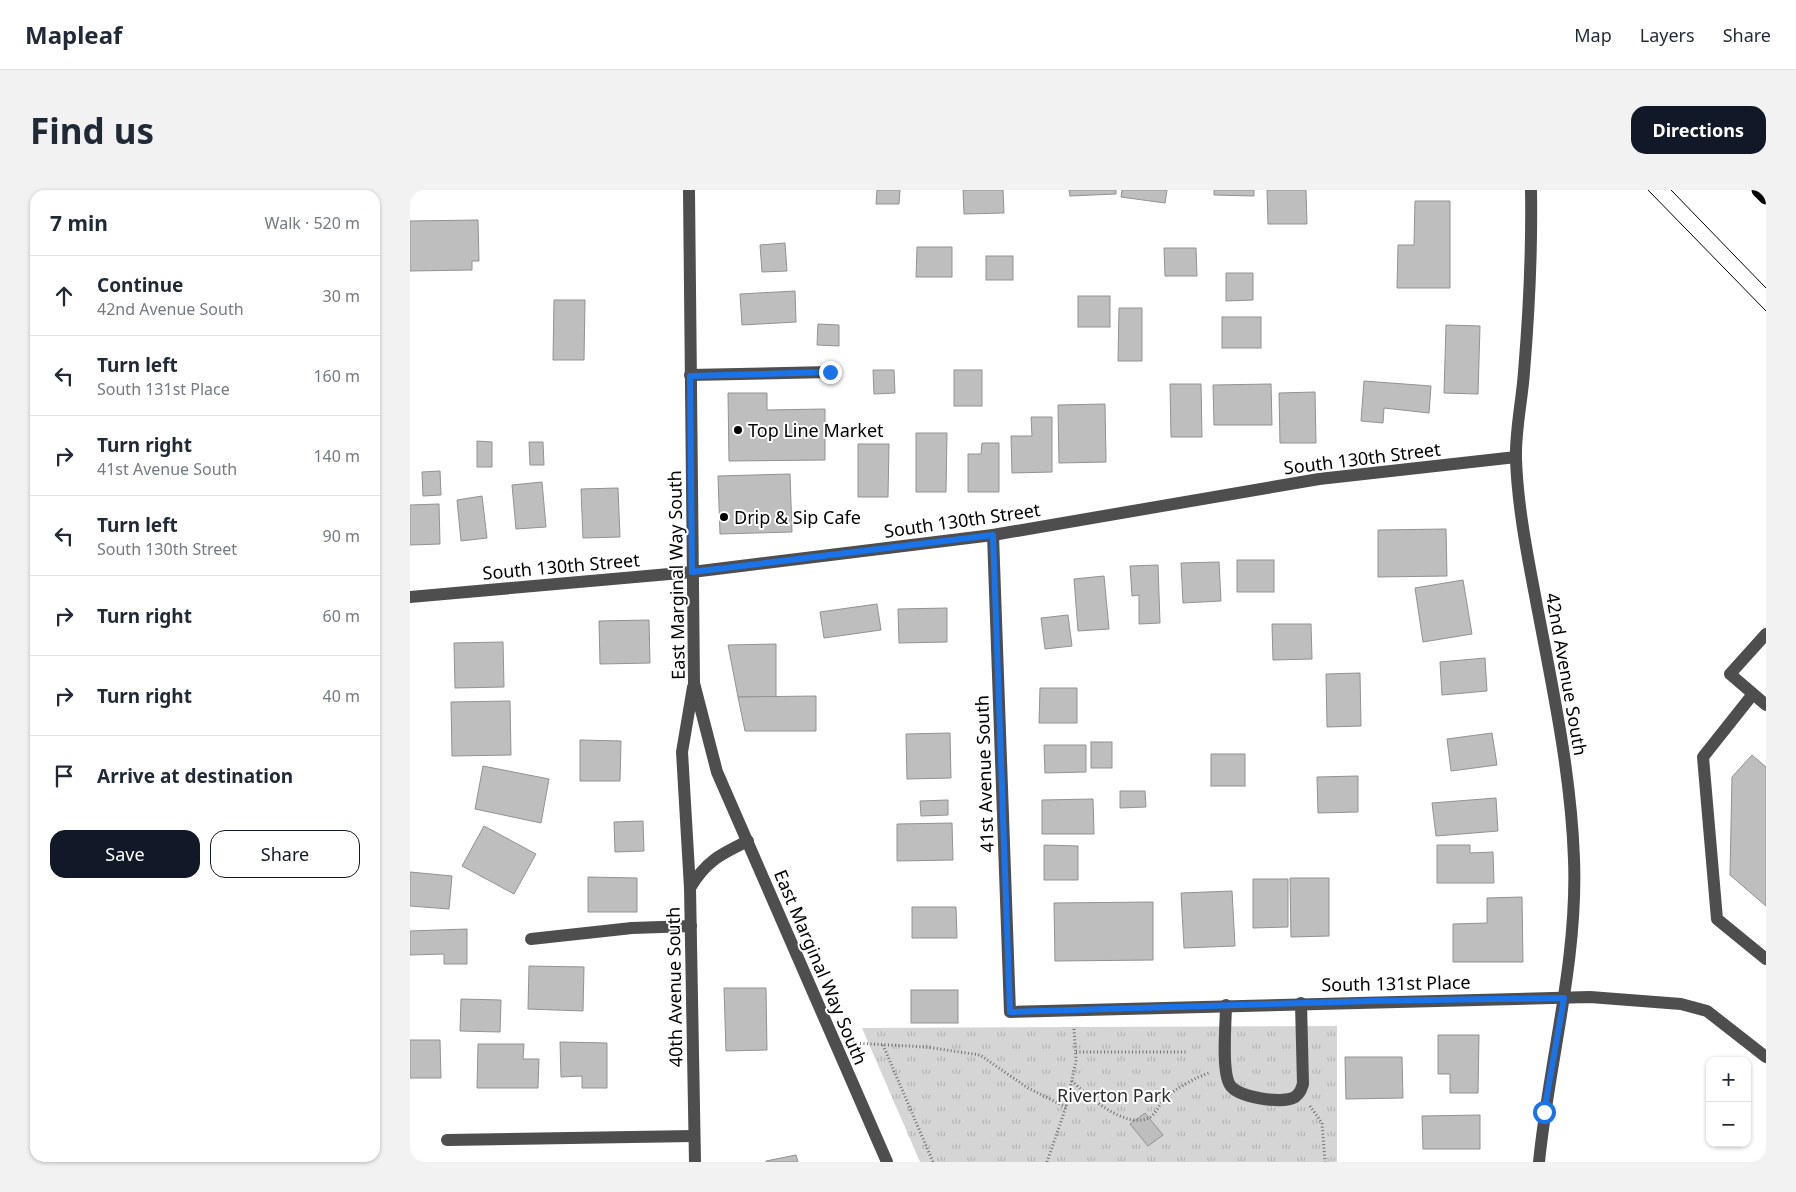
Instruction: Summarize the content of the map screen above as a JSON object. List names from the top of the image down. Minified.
{"streets":{"street":["South 130th Street","East Marginal Way South","42nd Avenue South","41st Avenue South","South 131st Place","40th Avenue South"]},"crossings":[["South 130th Street","East Marginal Way South"],["South 130th Street","42nd Avenue South"],["South 130th Street","41st Avenue South"],["East Marginal Way South","40th Avenue South"],["42nd Avenue South","South 131st Place"],["41st Avenue South","South 131st Place"]],"parks":["Riverton Park"],"places":["Top Line Market","Drip & Sip Cafe"],"page":{"header":"Mapleaf","nav":["Map","Layers","Share"],"buttons":["Directions",["Save","Share"]],"title":"Find us","heading":["7 min","Walk · 520 m"],"list":[["Continue","42nd Avenue South","30 m"],["Turn left","South 131st Place","160 m"],["Turn right","41st Avenue South","140 m"],["Turn left","South 130th Street","90 m"],["Turn right","60 m"],["Turn right","40 m"],"Arrive at destination"],"map_buttons":["+","−"]}}
